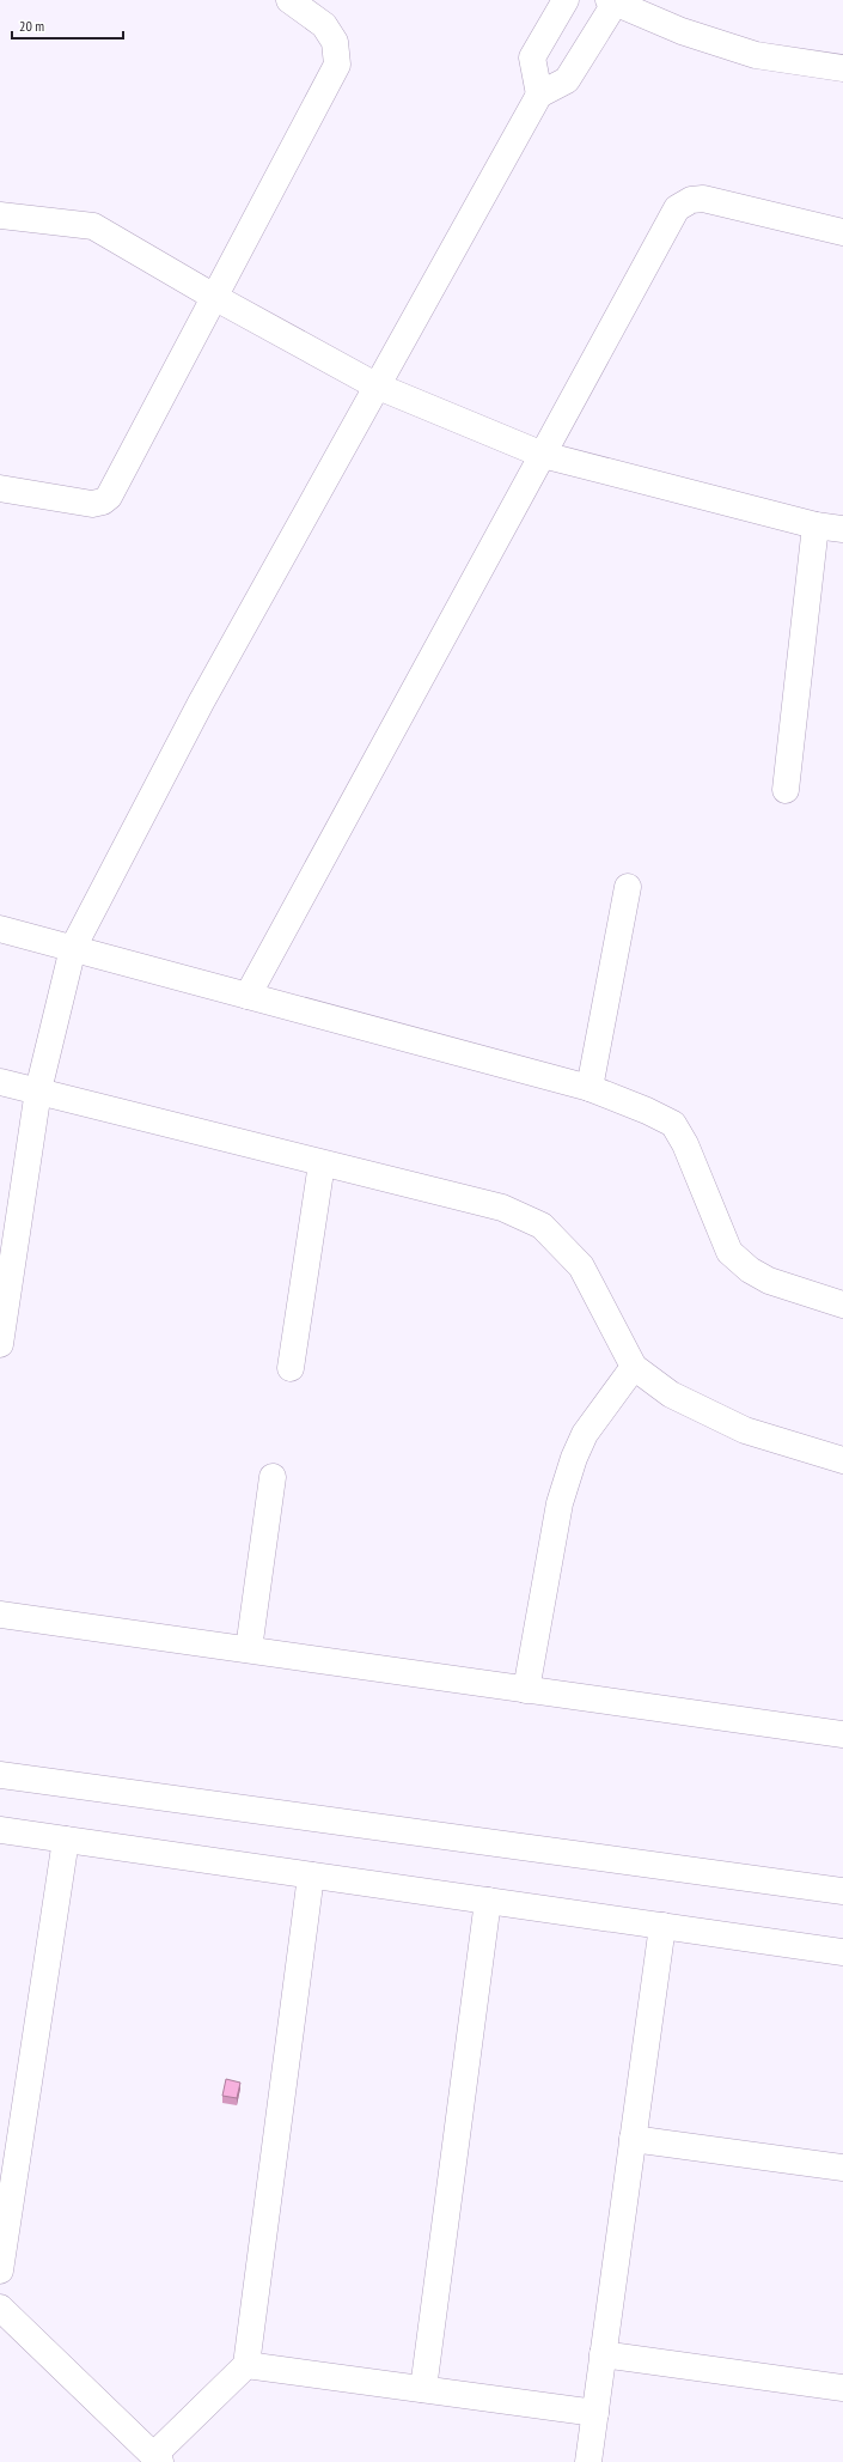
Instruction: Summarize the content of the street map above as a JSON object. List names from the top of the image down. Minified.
{"scale_bar":"20 m"}
